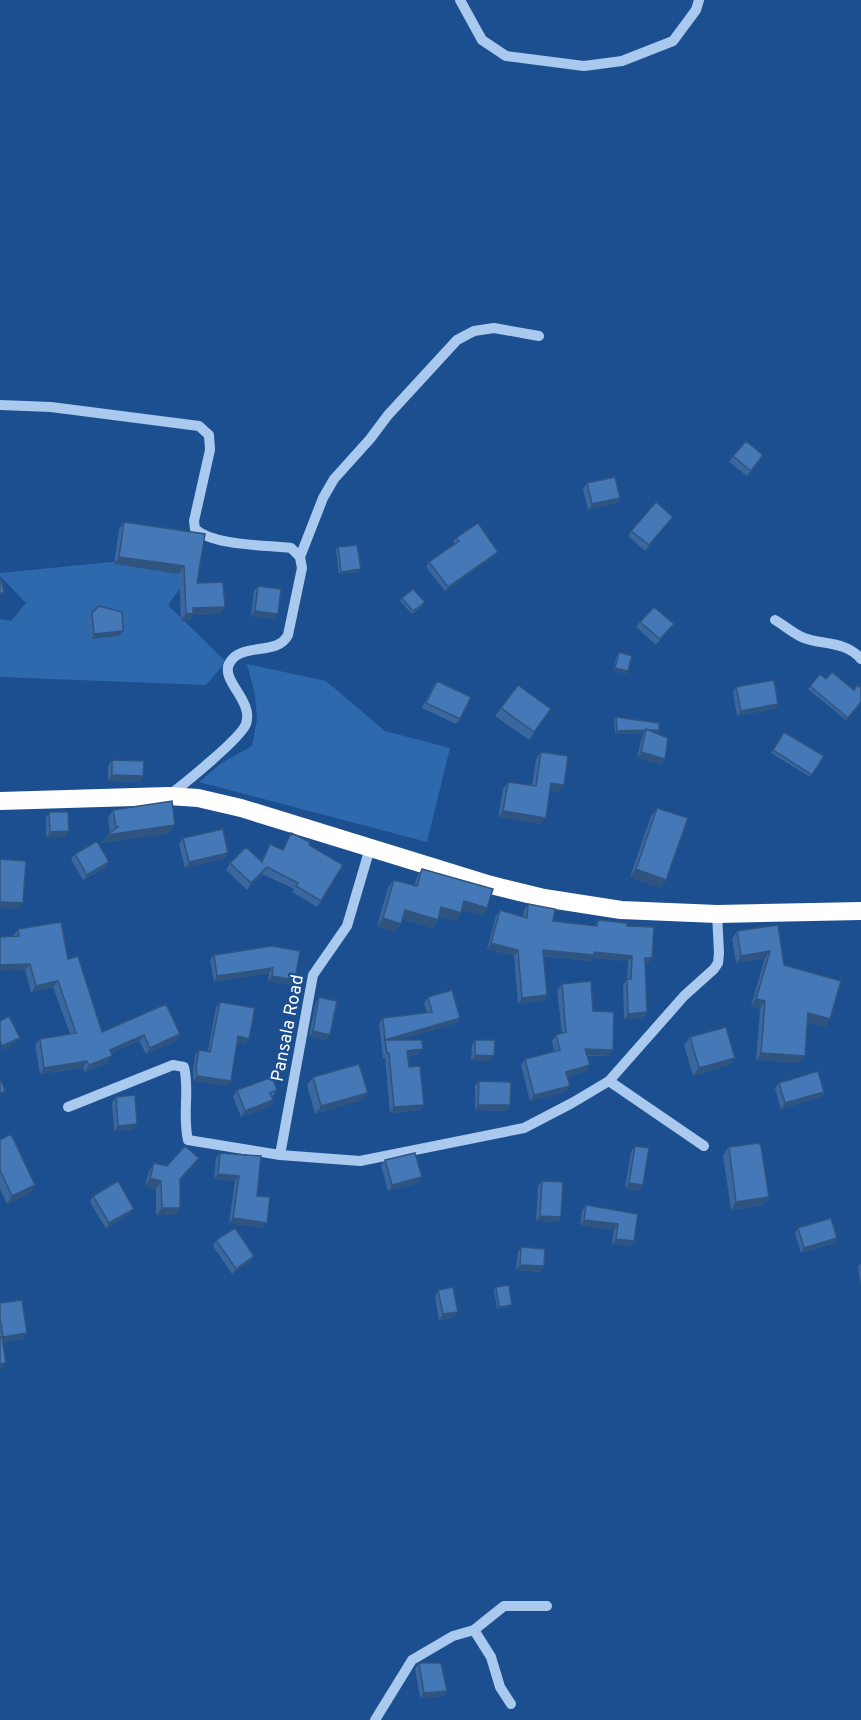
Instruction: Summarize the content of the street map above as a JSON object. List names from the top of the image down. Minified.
{"streets":{"street":["Pansala Road"]}}
